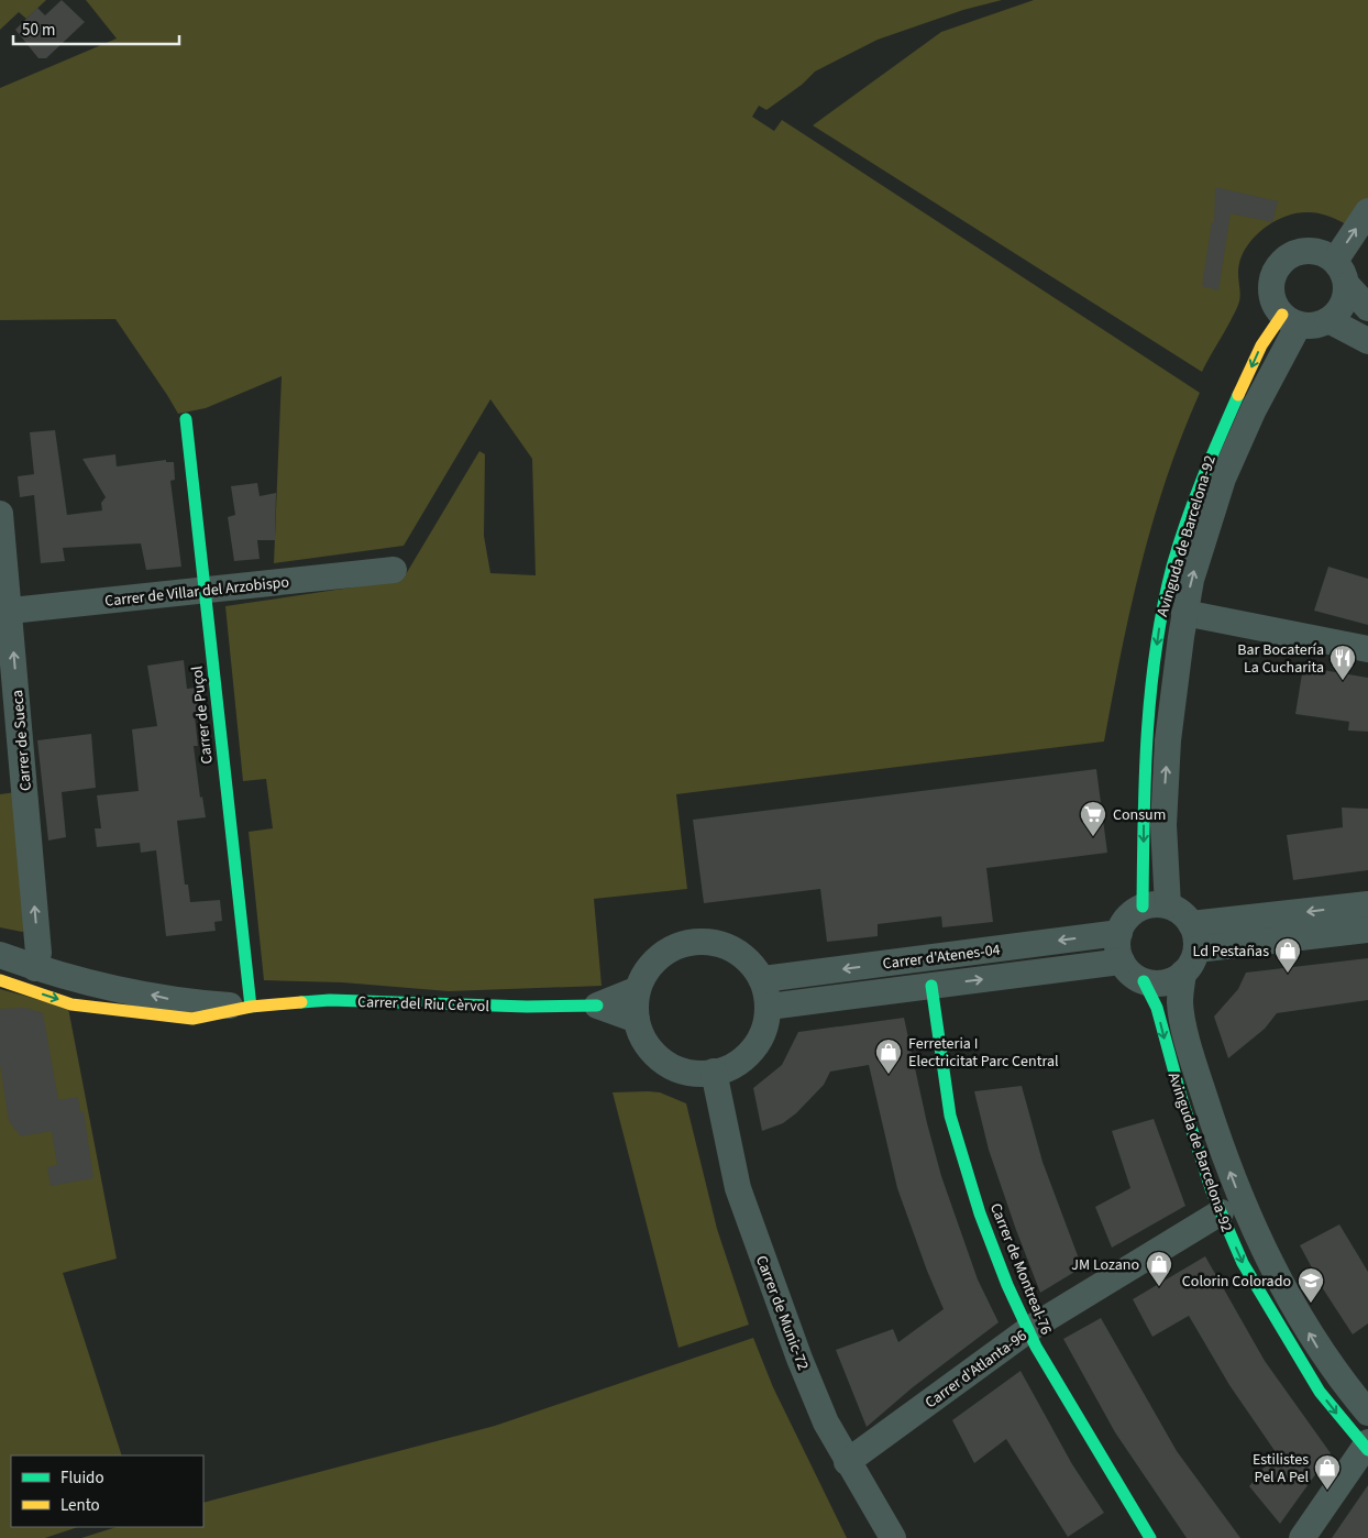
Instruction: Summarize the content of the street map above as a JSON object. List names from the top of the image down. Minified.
{"streets":{"street":["Avinguda de Barcelona-92","Carrer de Villar del Arzobispo","Carrer de Puçol","Carrer de Sueca","Carrer d'Atenes-04","Carrer del Riu Cèrvol","Carrer de Montreal-76","Carrer de Munic-72","Carrer d'Atlanta-96"]},"crossings":[["Avinguda de Barcelona-92","Carrer d'Atenes-04"],["Avinguda de Barcelona-92","Carrer d'Atlanta-96"],["Carrer de Villar del Arzobispo","Carrer de Puçol"],["Carrer de Villar del Arzobispo","Carrer de Sueca"],["Carrer de Puçol","Carrer del Riu Cèrvol"],["Carrer de Sueca","Carrer del Riu Cèrvol"],["Carrer d'Atenes-04","Carrer del Riu Cèrvol"],["Carrer d'Atenes-04","Carrer de Montreal-76"],["Carrer d'Atenes-04","Carrer de Munic-72"],["Carrer del Riu Cèrvol","Carrer de Munic-72"],["Carrer de Montreal-76","Carrer d'Atlanta-96"],["Carrer de Munic-72","Carrer d'Atlanta-96"]],"one_way":["Carrer de Sueca"],"places":{"restaurant":["Bar Bocatería La Cucharita"],"supermarket":["Consum"],"shop":["Ld Pestañas","Ferreteria I Electricitat Parc Central","JM Lozano","Estilistes Pel A Pel"],"school or university":["Colorin Colorado"]},"legend":["Fluido","Lento"],"scale_bar":"50 m"}
